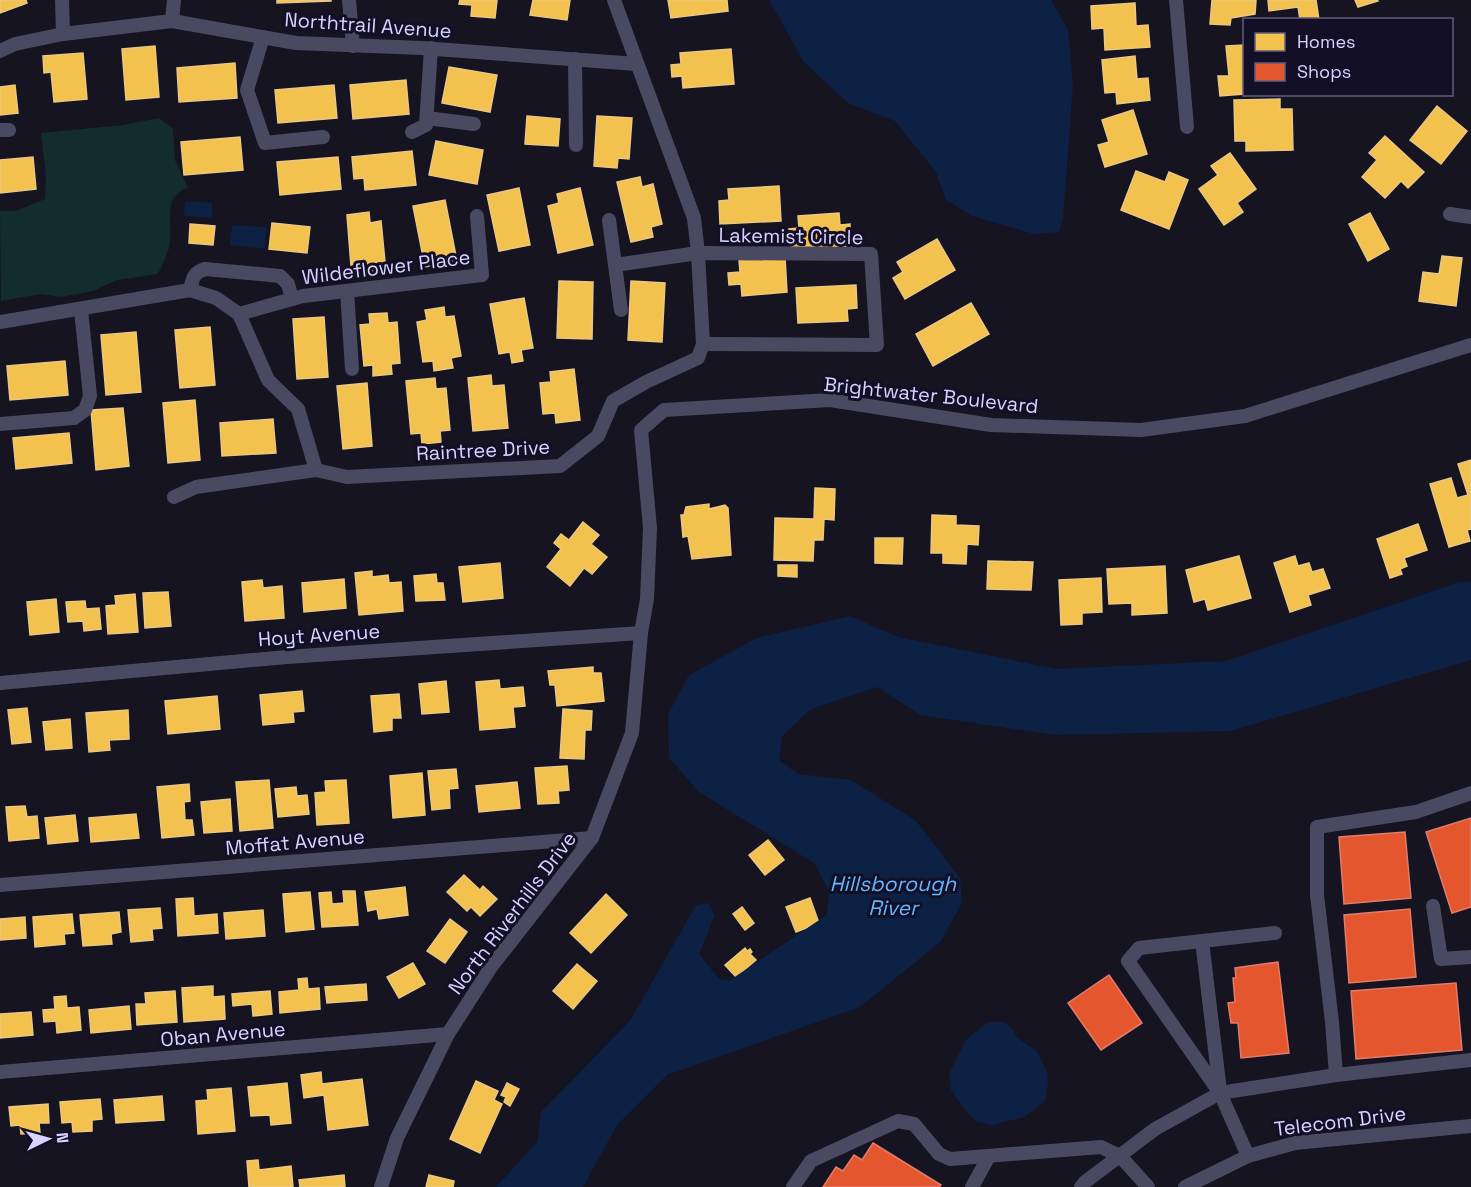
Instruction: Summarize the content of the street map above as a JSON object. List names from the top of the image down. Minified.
{"streets":{"street":["Northtrail Avenue","Lakemist Circle","Wildeflower Place","Brightwater Boulevard","Raintree Drive","Hoyt Avenue","Moffat Avenue","North Riverhills Drive","Oban Avenue","Telecom Drive"]},"crossings":[["Lakemist Circle","Raintree Drive"],["Brightwater Boulevard","North Riverhills Drive"],["Hoyt Avenue","North Riverhills Drive"],["Moffat Avenue","North Riverhills Drive"],["North Riverhills Drive","Oban Avenue"]],"water":["Hillsborough River"],"legend":["Homes","Shops"],"north":"right"}
